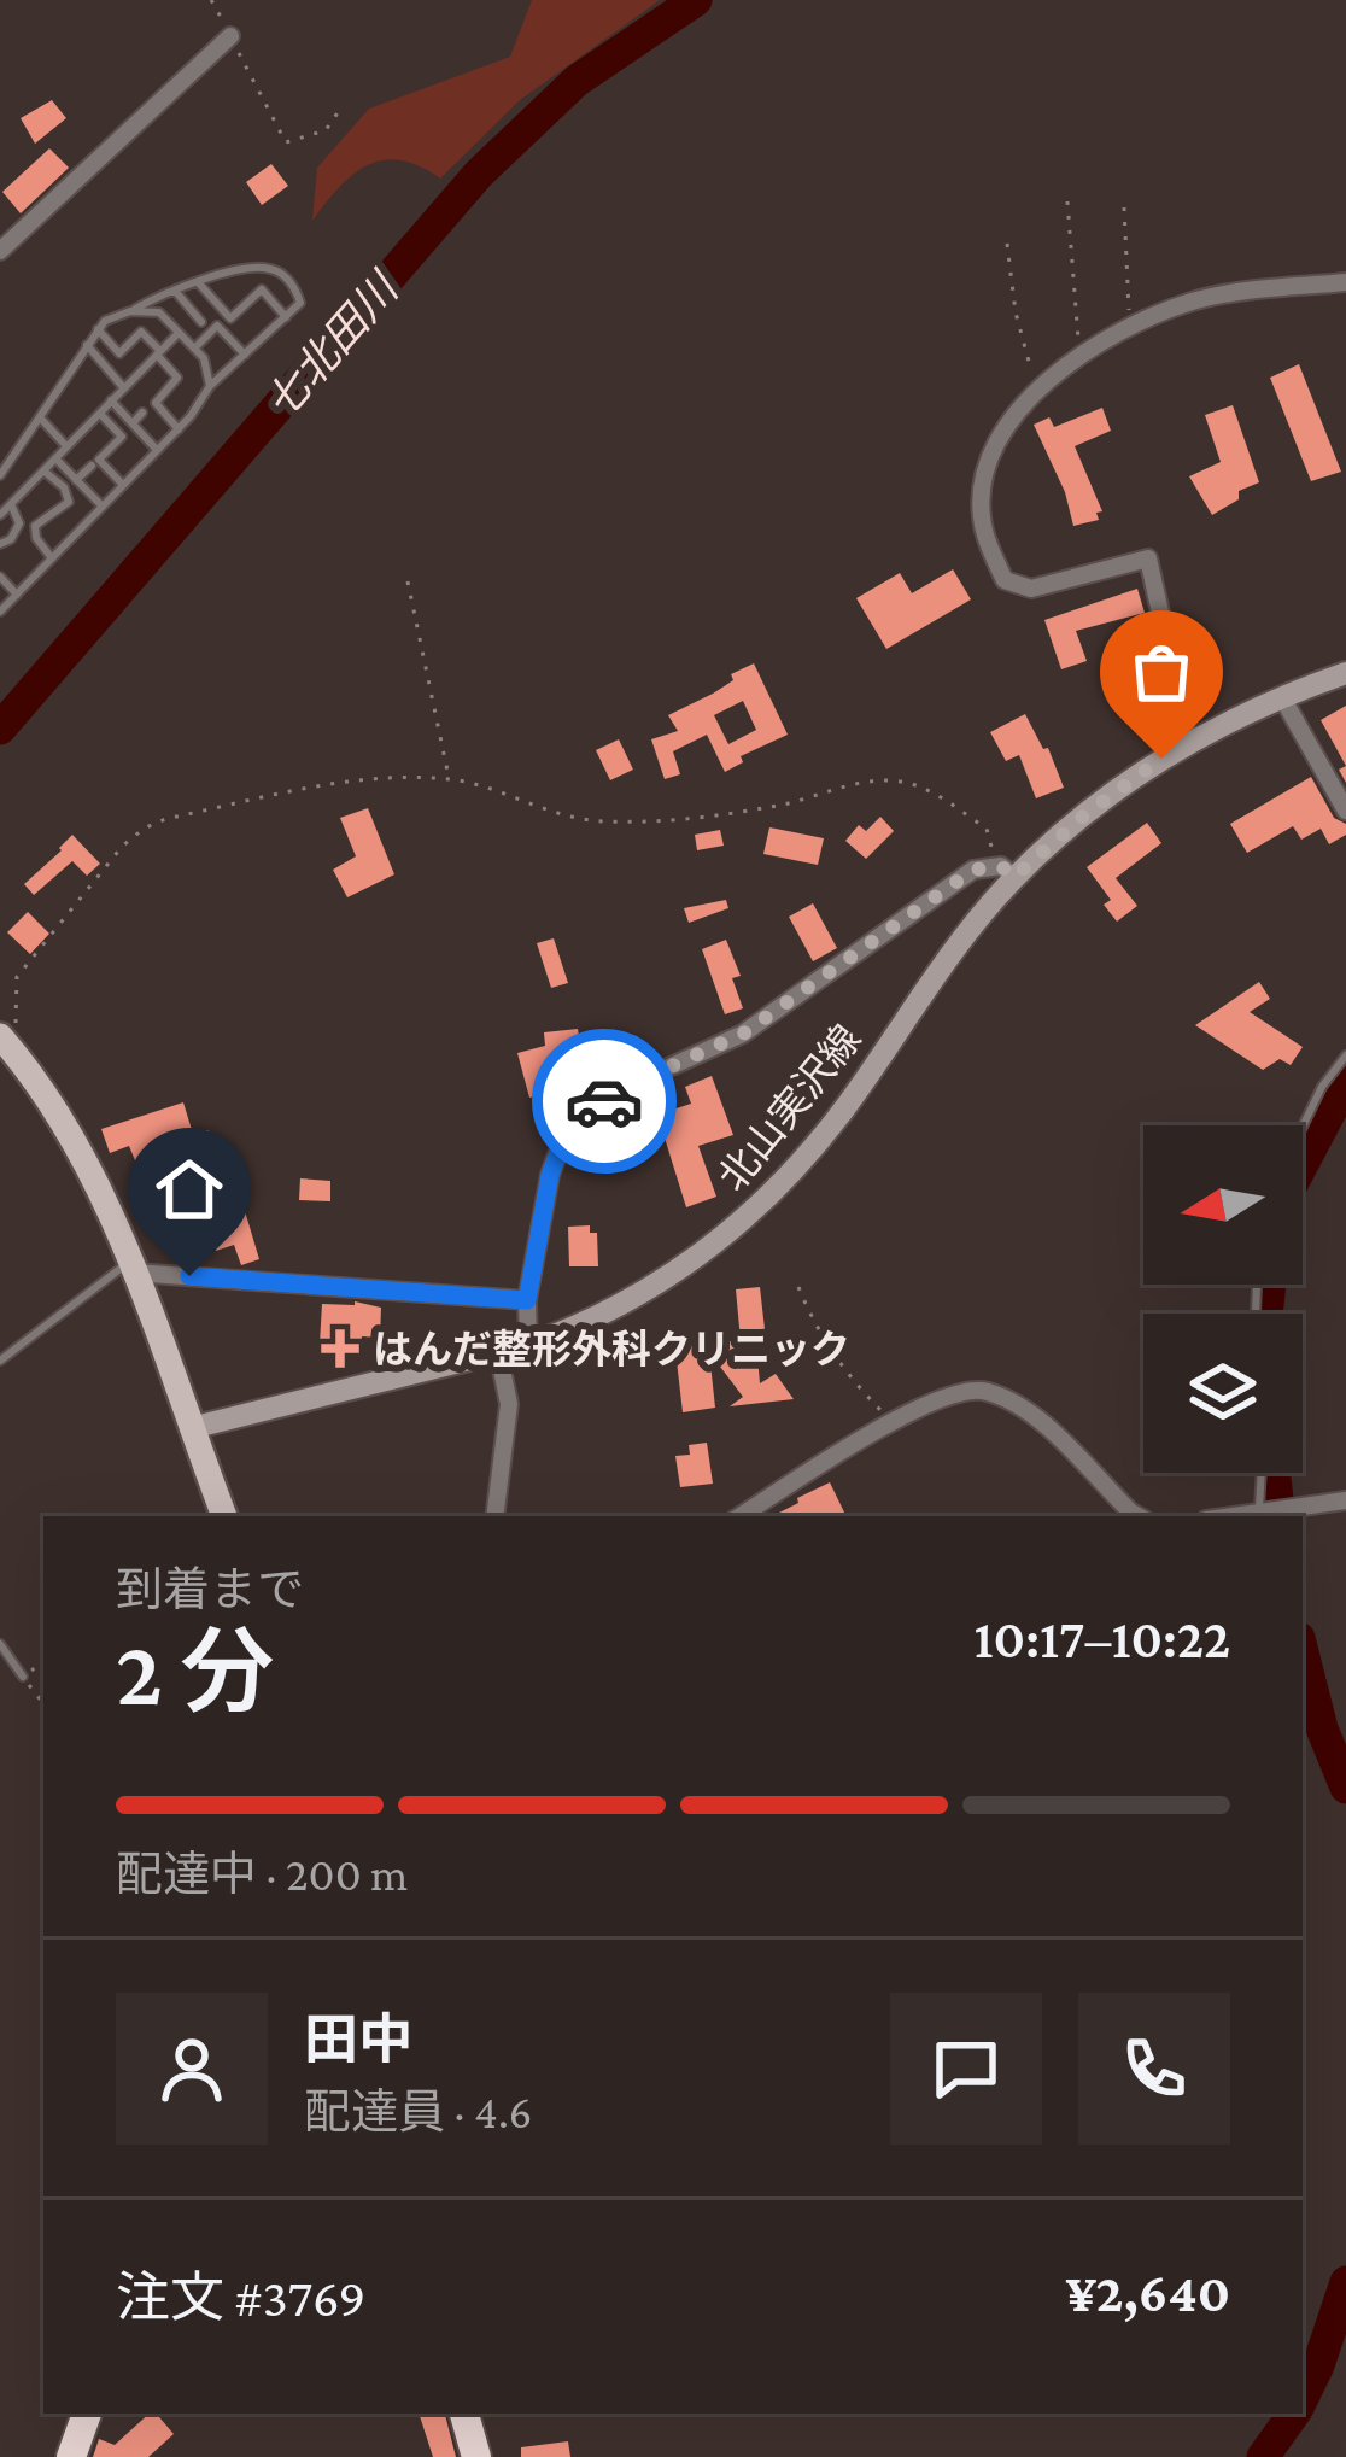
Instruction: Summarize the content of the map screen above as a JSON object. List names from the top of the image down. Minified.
{"streets":{"street":["北山実沢線"]},"water":["七北田川"],"places":{"health":["はんだ整形外科クリニック"]},"north":"left","page":{"heading":["2 分","到着まで","10:17–10:22"],"panel":["田中","配達員 · 4.6","注文 #3769","¥2,640"],"bar":"配達中 · 200 m"}}
